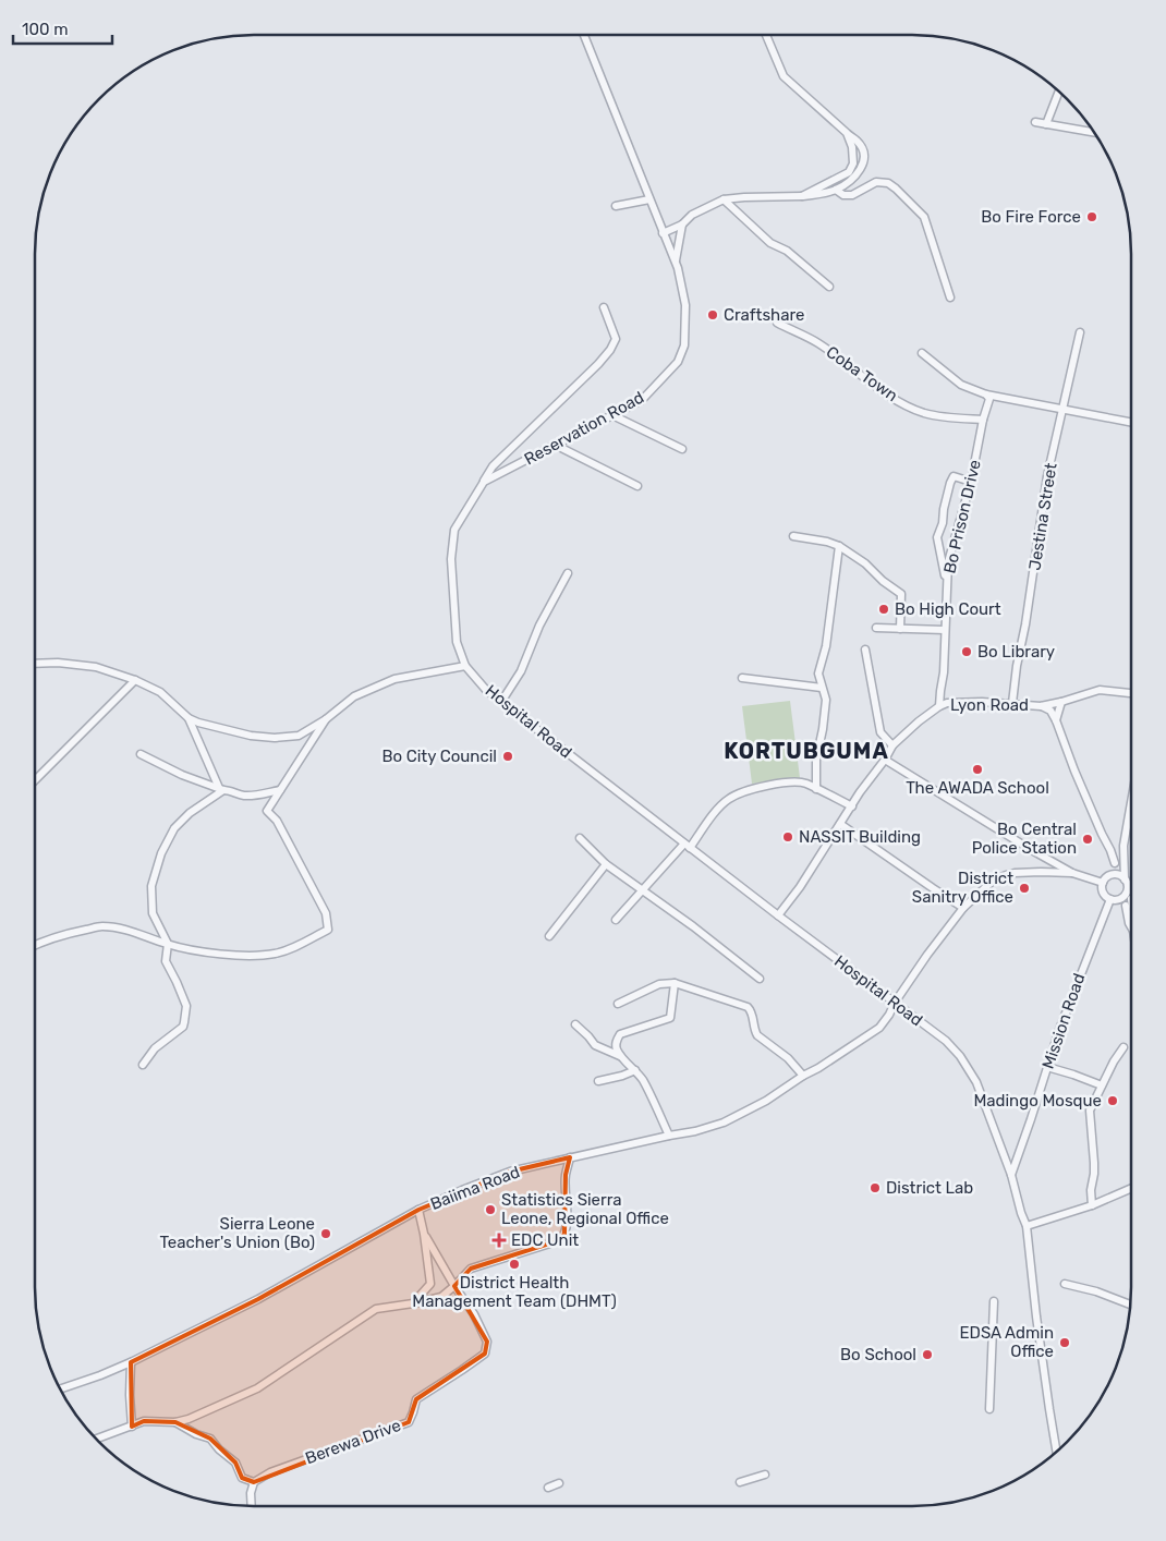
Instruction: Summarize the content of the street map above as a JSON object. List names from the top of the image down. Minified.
{"streets":{"street":["Coba Town","Reservation Road","Bo Prison Drive","Jestina Street","Lyon Road","Hospital Road","Mission Road","Baiima Road","Berewa Drive"]},"crossings":[["Coba Town","Bo Prison Drive"],["Bo Prison Drive","Lyon Road"],["Jestina Street","Lyon Road"],["Lyon Road","Hospital Road"],["Hospital Road","Mission Road"],["Hospital Road","Baiima Road"]],"districts":["KORTUBGUMA"],"places":{"other":["Bo Fire Force","Craftshare","Bo High Court","Bo Library","Bo City Council","The AWADA School","NASSIT Building","Bo Central Police Station","District Sanitry Office","Madingo Mosque","District Lab","Statistics Sierra Leone, Regional Office","Sierra Leone Teacher's Union (Bo)","District Health Management Team (DHMT)","EDSA Admin Office","Bo School"],"health":["EDC Unit"]},"scale_bar":"100 m"}
